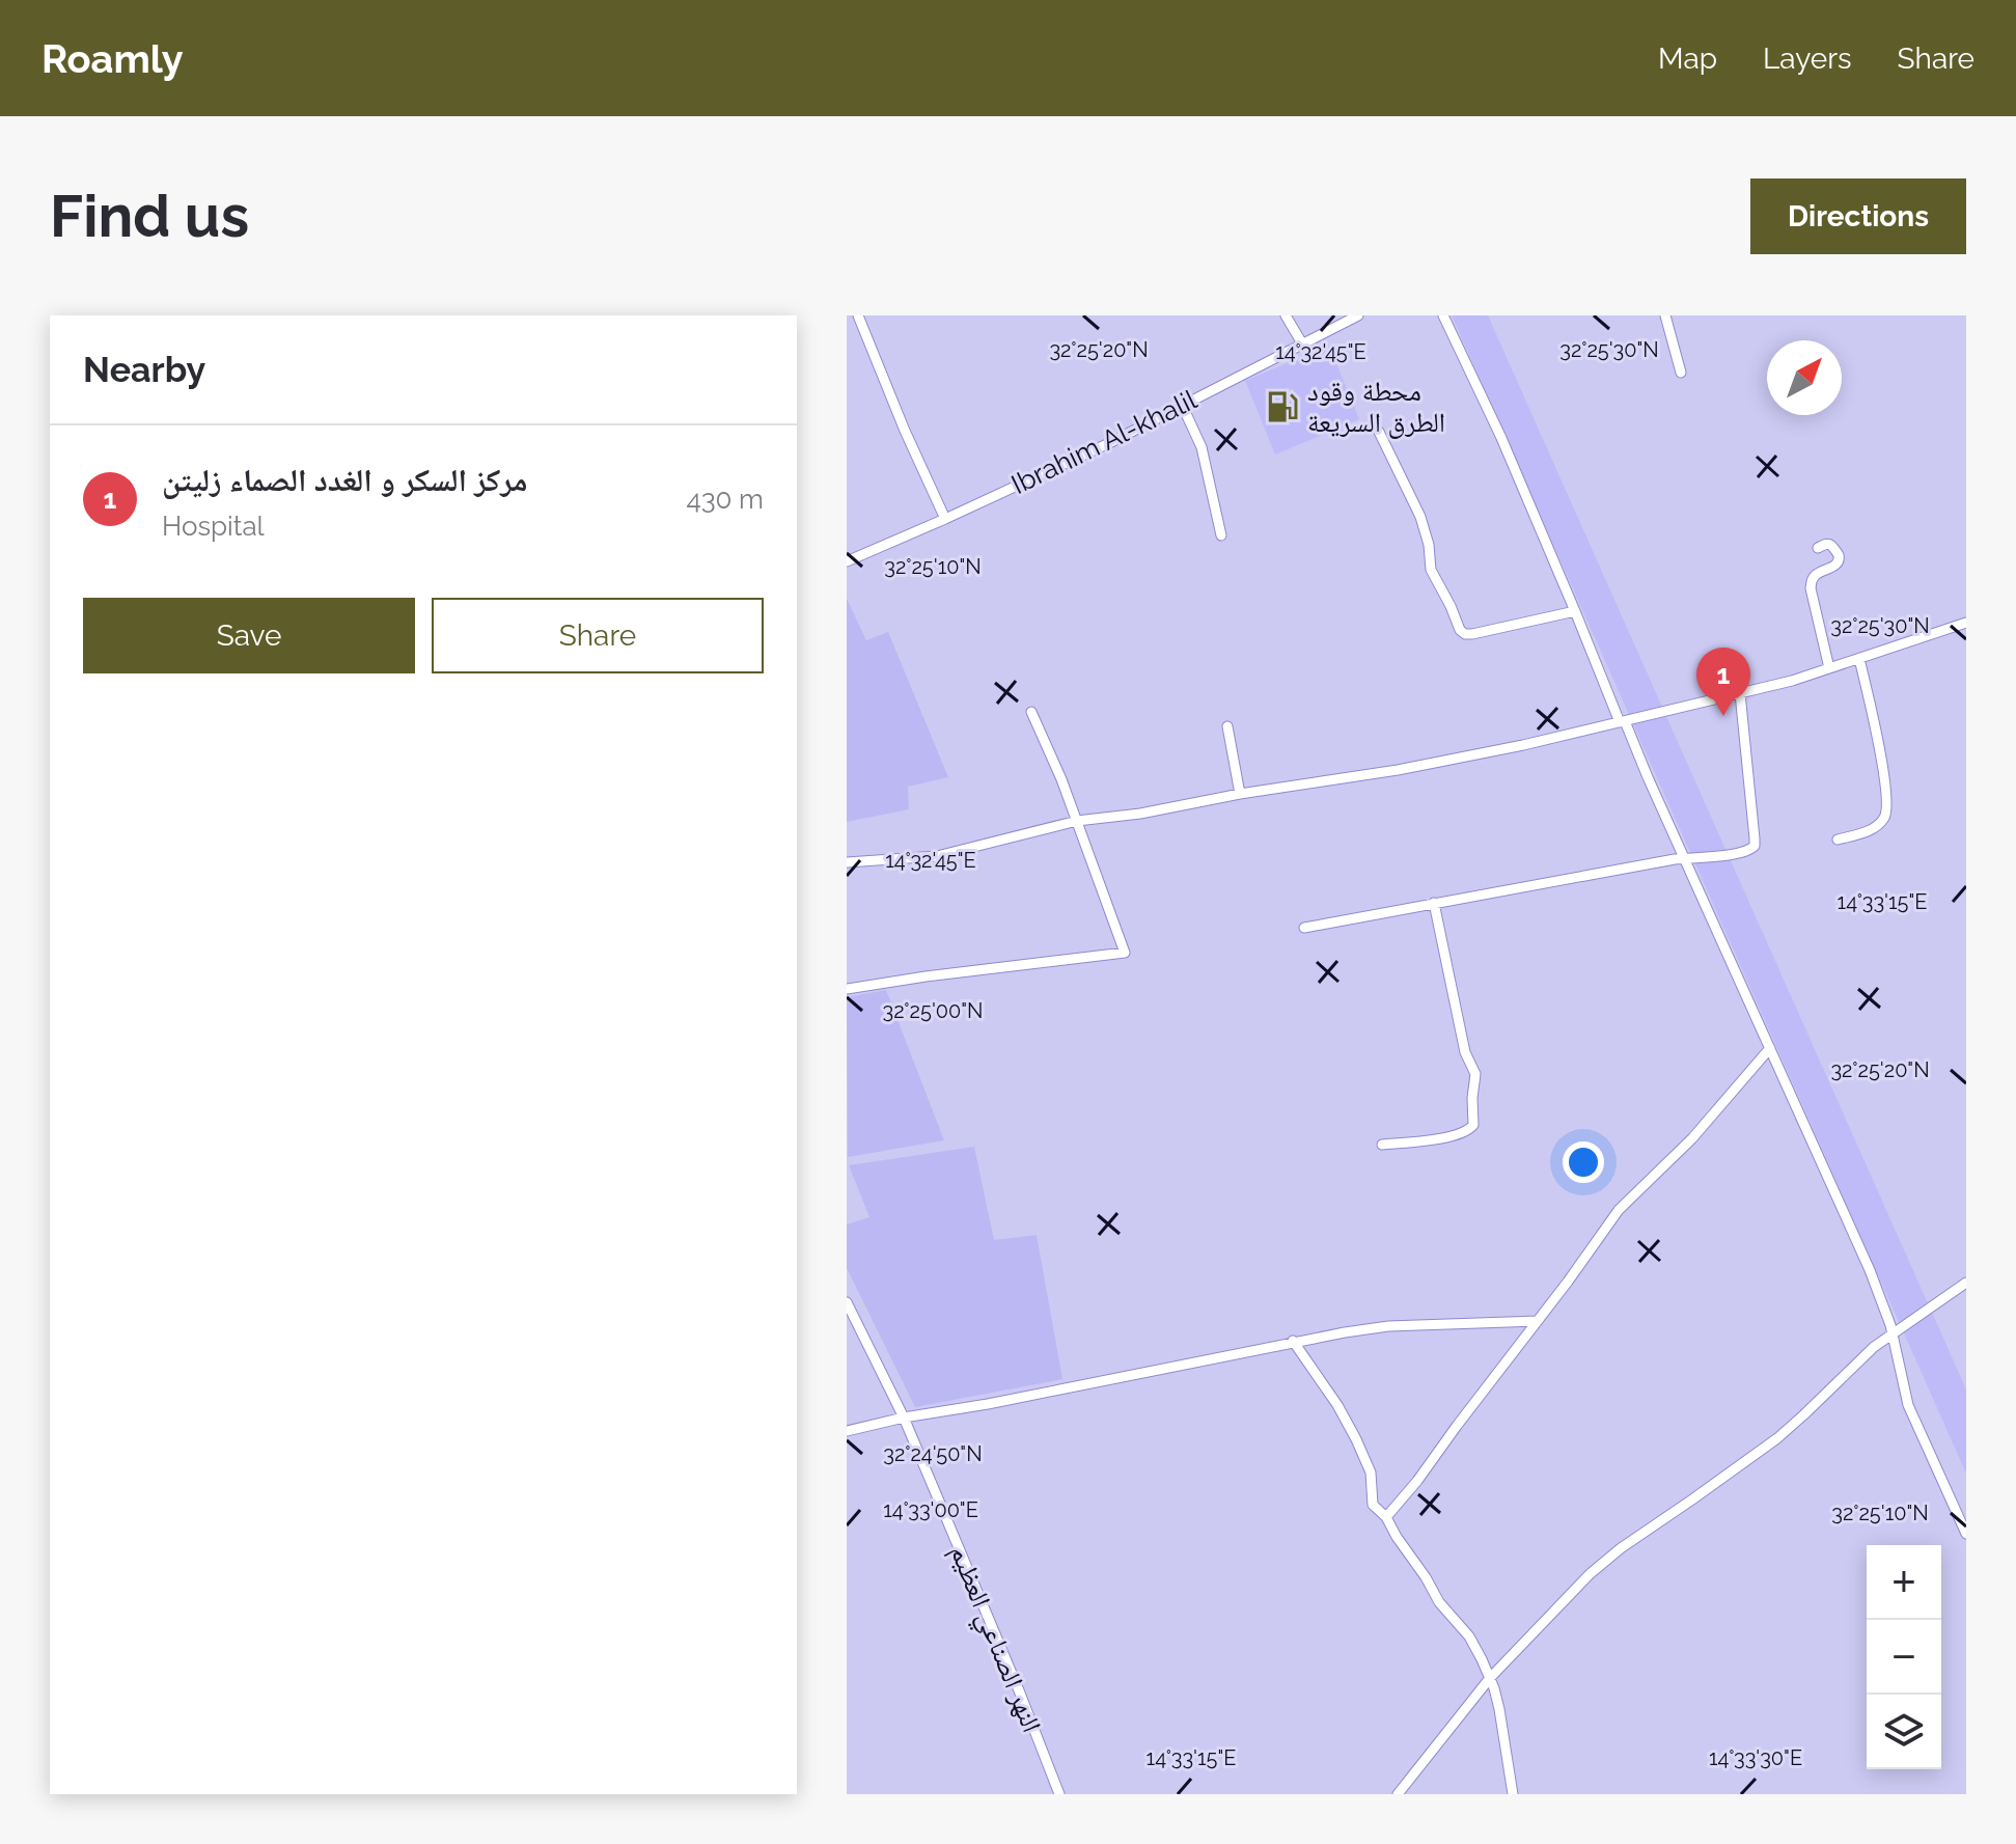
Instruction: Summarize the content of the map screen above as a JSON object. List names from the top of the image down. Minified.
{"streets":{"street":["Ibrahim Al-khalil","النهر الصناعي العظيم"]},"places":{"fuel station":["محطة وقود الطرق السريعة"]},"north":"top right","page":{"header":"Roamly","nav":["Map","Layers","Share"],"buttons":["Directions",["Save","Share"]],"title":"Find us","heading":"Nearby","list":[{"mark":"1","name":"مركز السكر و الغدد الصماء زليتن","note":"Hospital","value":"430 m"}],"pins":"1","map_buttons":["+","−"]},"coordinates":["32°25'20\"N","32°25'30\"N","14°32'45\"E","32°25'10\"N","14°33'15\"E","32°25'00\"N","32°24'50\"N","14°33'00\"E","14°33'30\"E"]}
